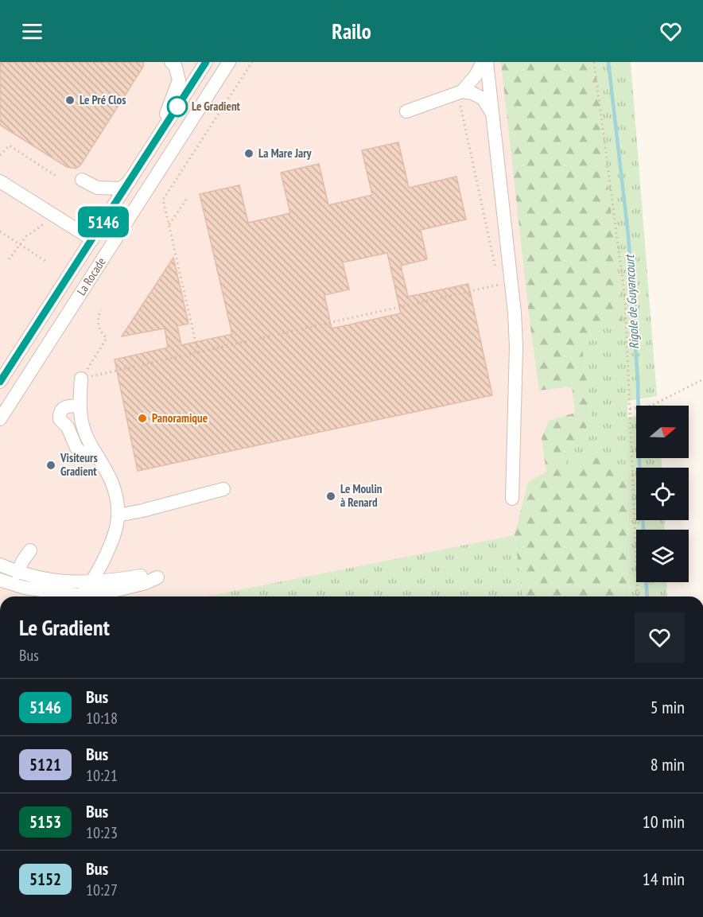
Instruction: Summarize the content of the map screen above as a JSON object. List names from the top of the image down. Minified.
{"streets":{"lane":["La Rocade"]},"water":["Rigole de Guyancourt"],"places":["Le Pré Clos","Le Gradient","La Mare Jary","Panoramique","Visiteurs Gradient","Le Moulin à Renard"],"lines":["bus line 5146"],"north":"right","page":{"header":"Railo","on_map":"5146","heading":["Le Gradient","Bus"],"list":[{"mark":"5146","name":"Bus","note":"10:18","value":"5 min"},{"mark":"5121","name":"Bus","note":"10:21","value":"8 min"},{"mark":"5153","name":"Bus","note":"10:23","value":"10 min"},{"mark":"5152","name":"Bus","note":"10:27","value":"14 min"}]}}
